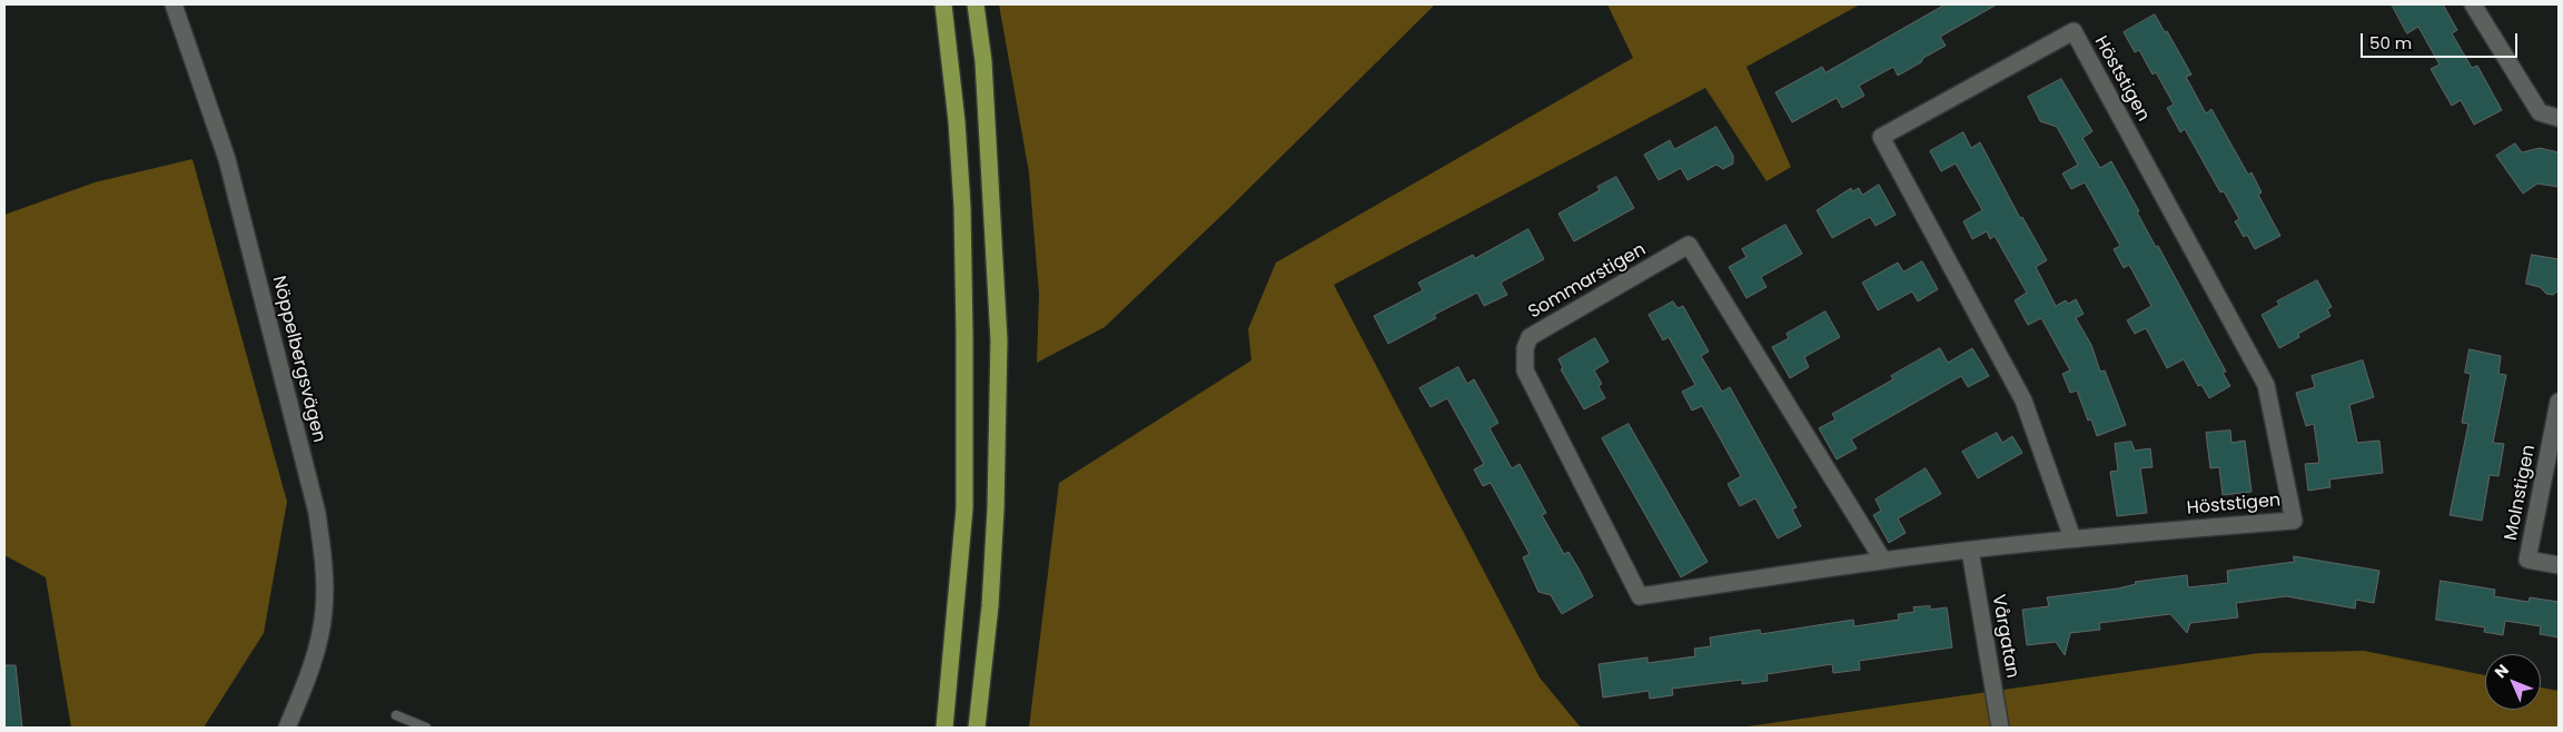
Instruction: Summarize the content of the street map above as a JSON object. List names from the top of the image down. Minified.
{"streets":{"street":["Höststigen","Sommarstigen","Nöppelbergsvägen","Molnstigen","Vårgatan"]},"crossings":[["Höststigen","Sommarstigen"],["Höststigen","Vårgatan"],["Sommarstigen","Vårgatan"]],"scale_bar":"50 m","north":"top left"}
